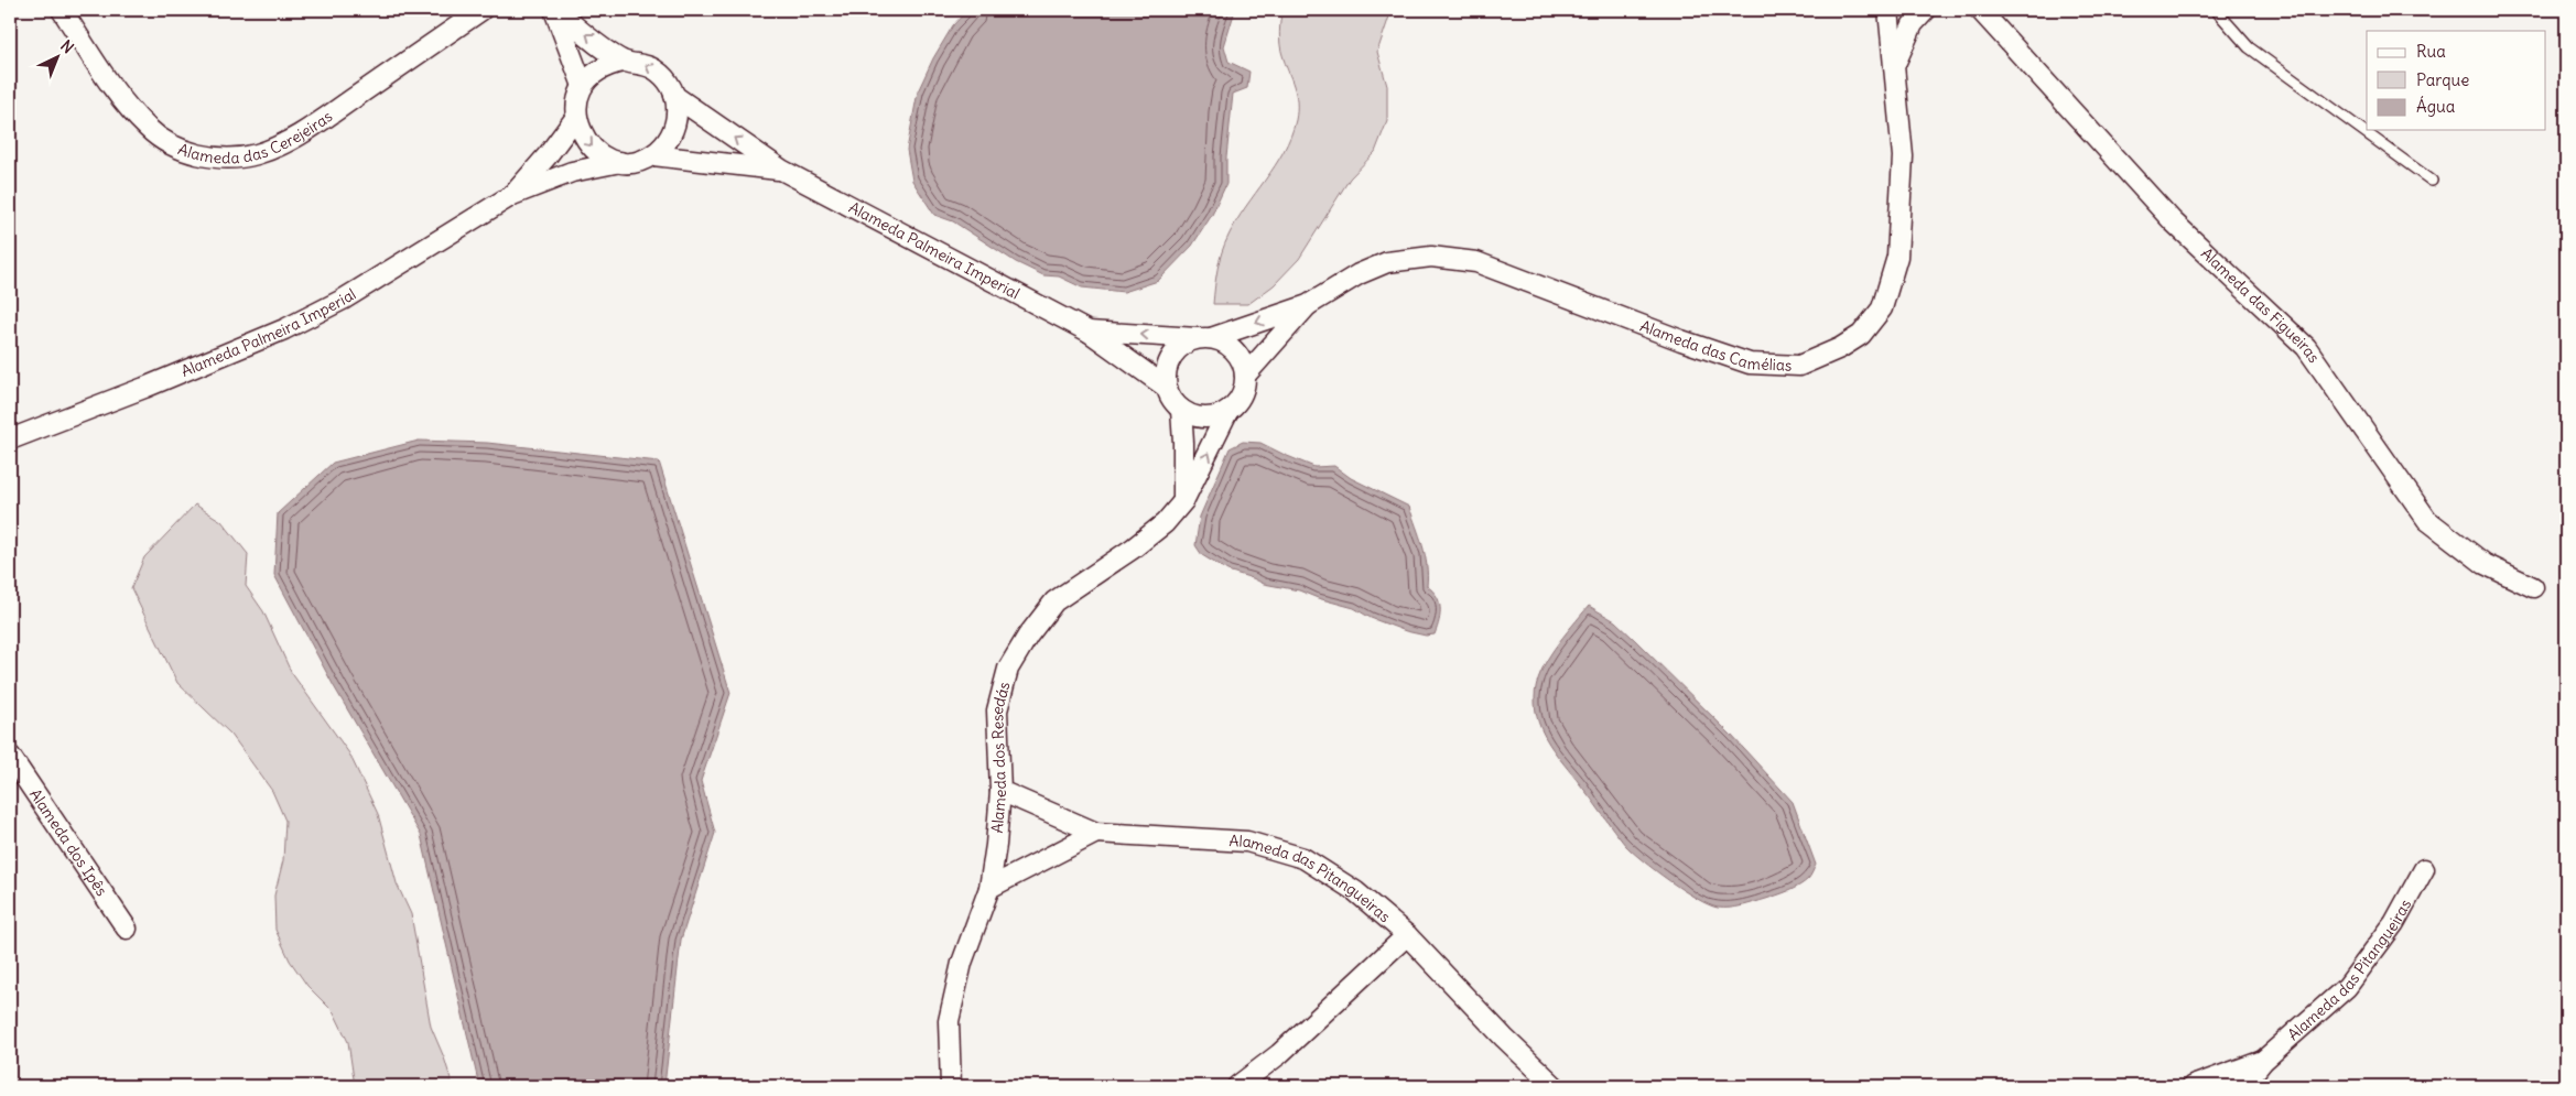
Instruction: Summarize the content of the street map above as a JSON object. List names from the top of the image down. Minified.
{"streets":{"street":["Alameda das Cerejeiras","Alameda Palmeira Imperial","Alameda das Figueiras","Alameda das Camélias","Alameda dos Resedás","Alameda dos Ipês","Alameda das Pitangueiras"]},"crossings":[["Alameda Palmeira Imperial","Alameda dos Resedás"],["Alameda dos Resedás","Alameda das Pitangueiras"]],"legend":["Rua","Parque","Água"],"north":"top right"}
